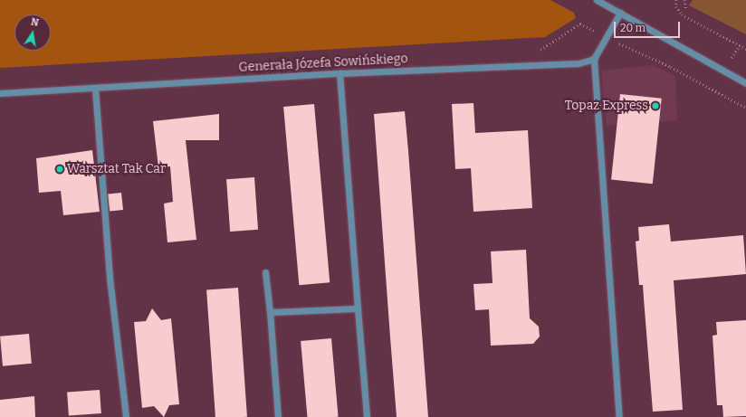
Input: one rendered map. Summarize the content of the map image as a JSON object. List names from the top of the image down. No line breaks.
{"streets":{"street":["Generała Józefa Sowińskiego"]},"places":["Topaz Express","Warsztat Tak Car"],"scale_bar":"20 m","north":"top"}
